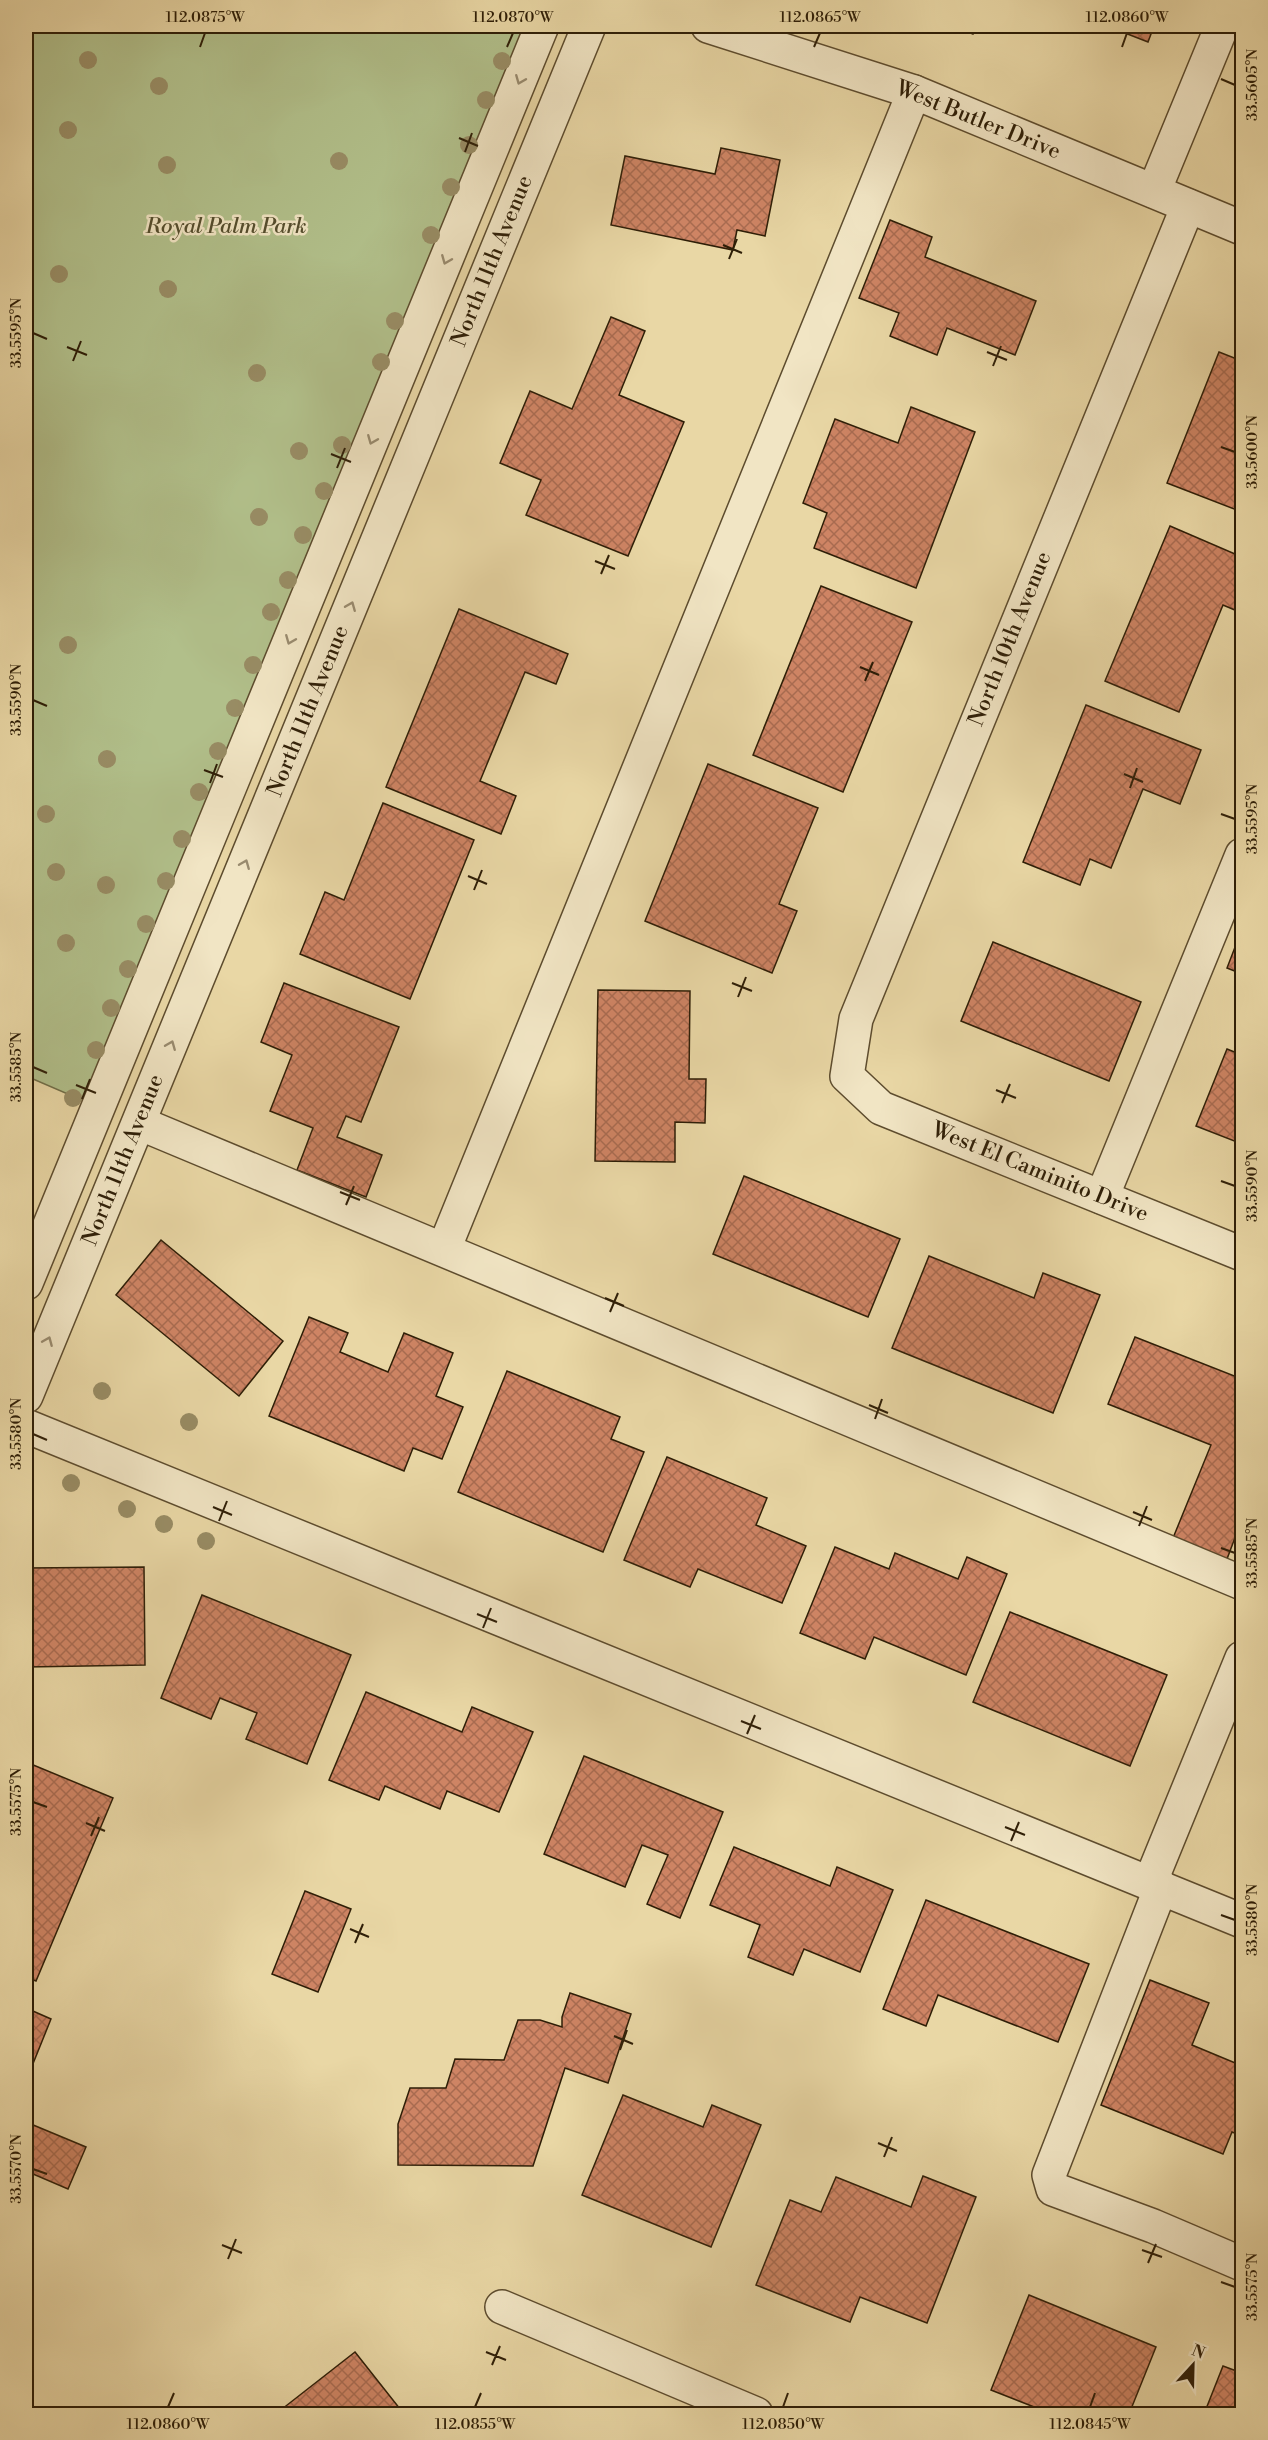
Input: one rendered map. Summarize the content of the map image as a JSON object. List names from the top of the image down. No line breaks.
{"streets":{"street":["West Butler Drive","North 11th Avenue","North 10th Avenue","West El Caminito Drive"]},"crossings":[["West Butler Drive","North 10th Avenue"],["North 10th Avenue","West El Caminito Drive"]],"parks":["Royal Palm Park"],"north":"top","coordinates":["112.0875°W","112.0870°W","112.0865°W","112.0860°W","33.5605°N","33.5595°N","33.5600°N","33.5590°N","33.5585°N","33.5580°N","33.5575°N","33.5570°N","112.0855°W","112.0850°W","112.0845°W"]}
